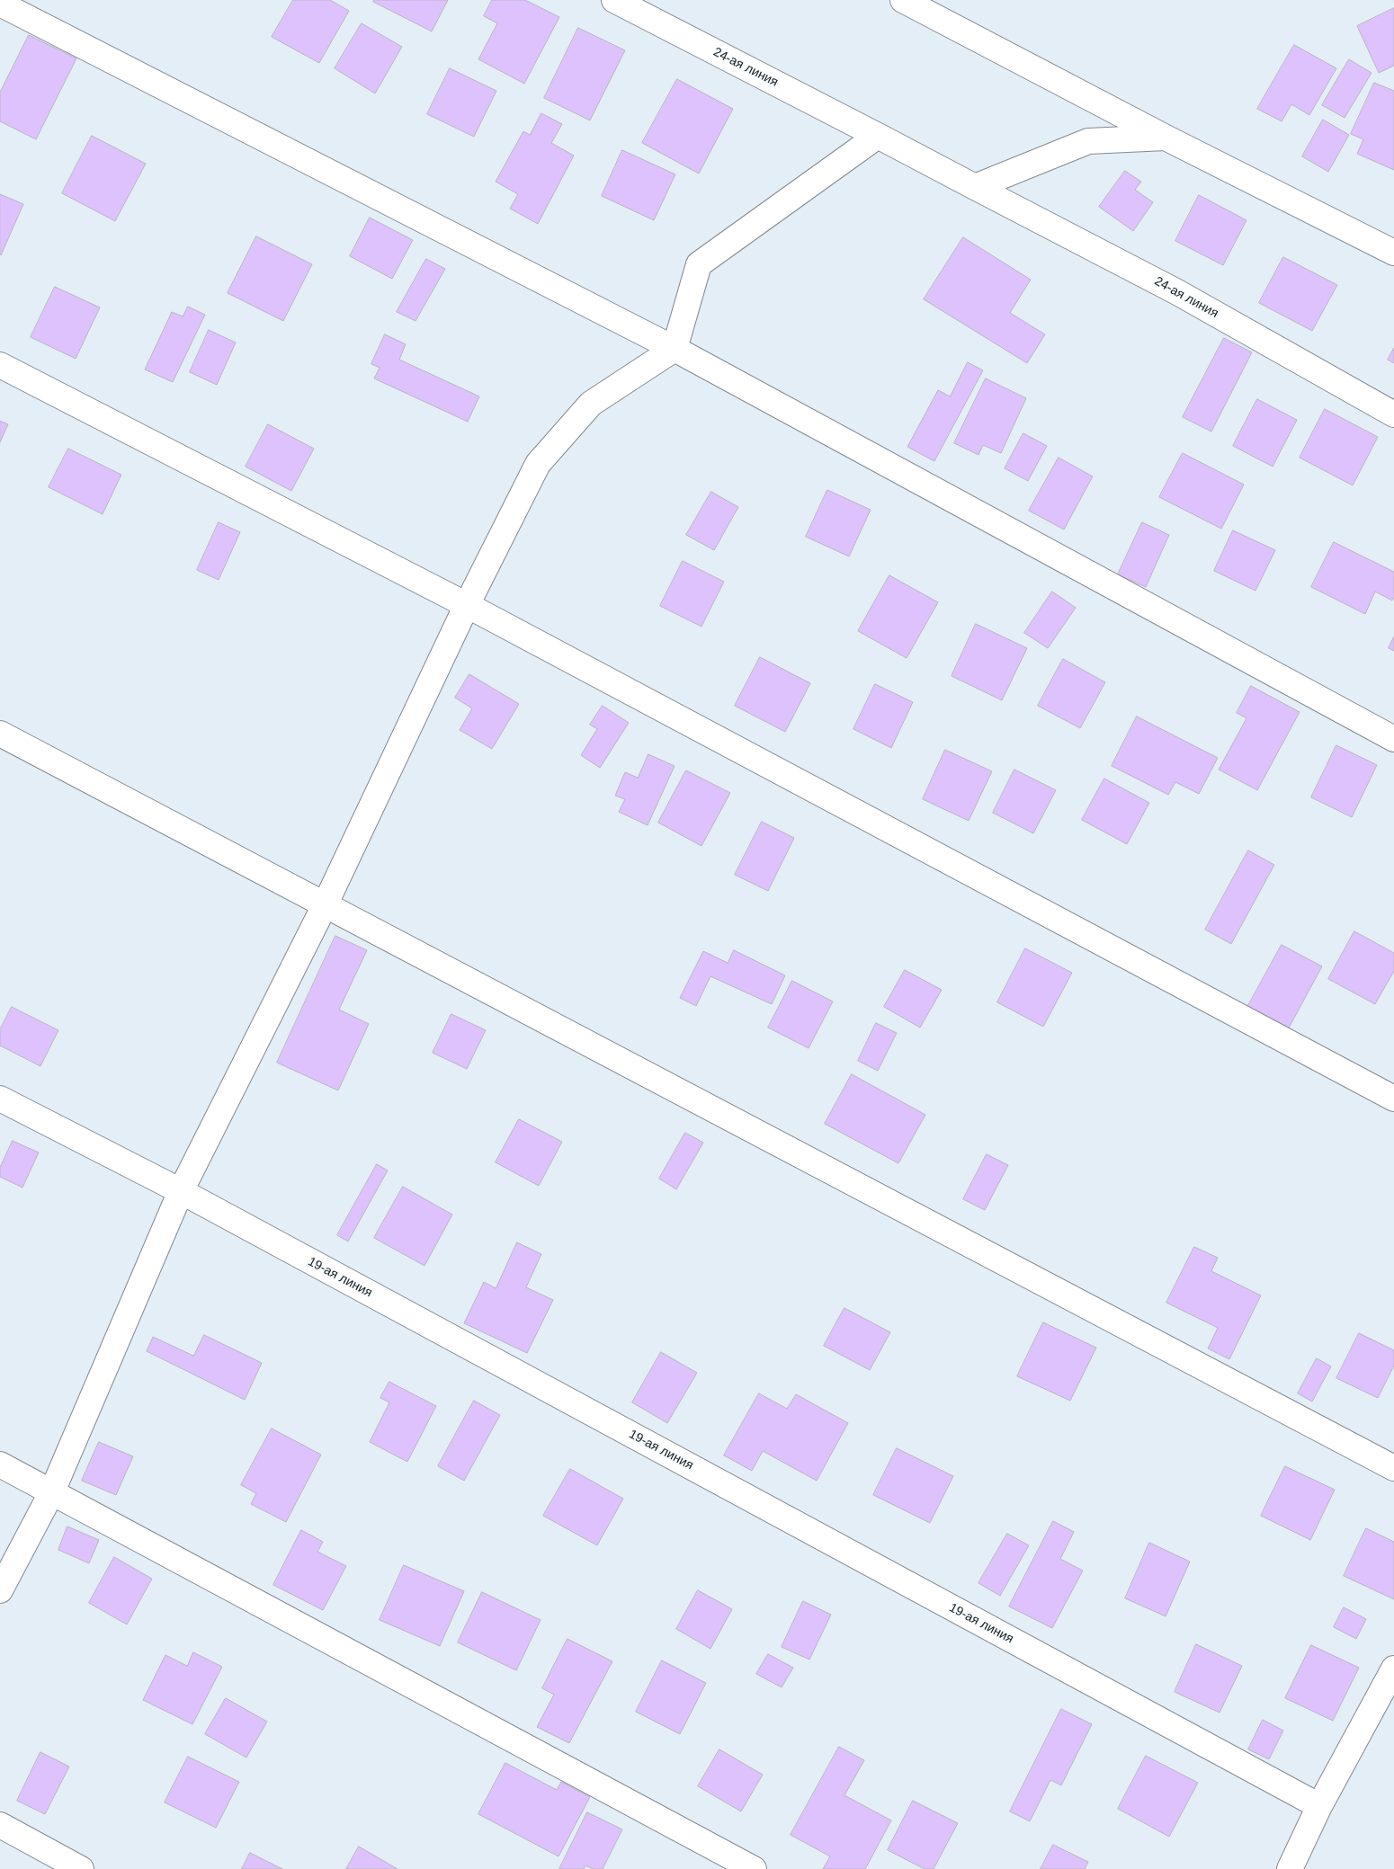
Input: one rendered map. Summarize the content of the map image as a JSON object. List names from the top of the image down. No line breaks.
{"streets":{"street":["24-ая линия","19-ая линия"]}}
